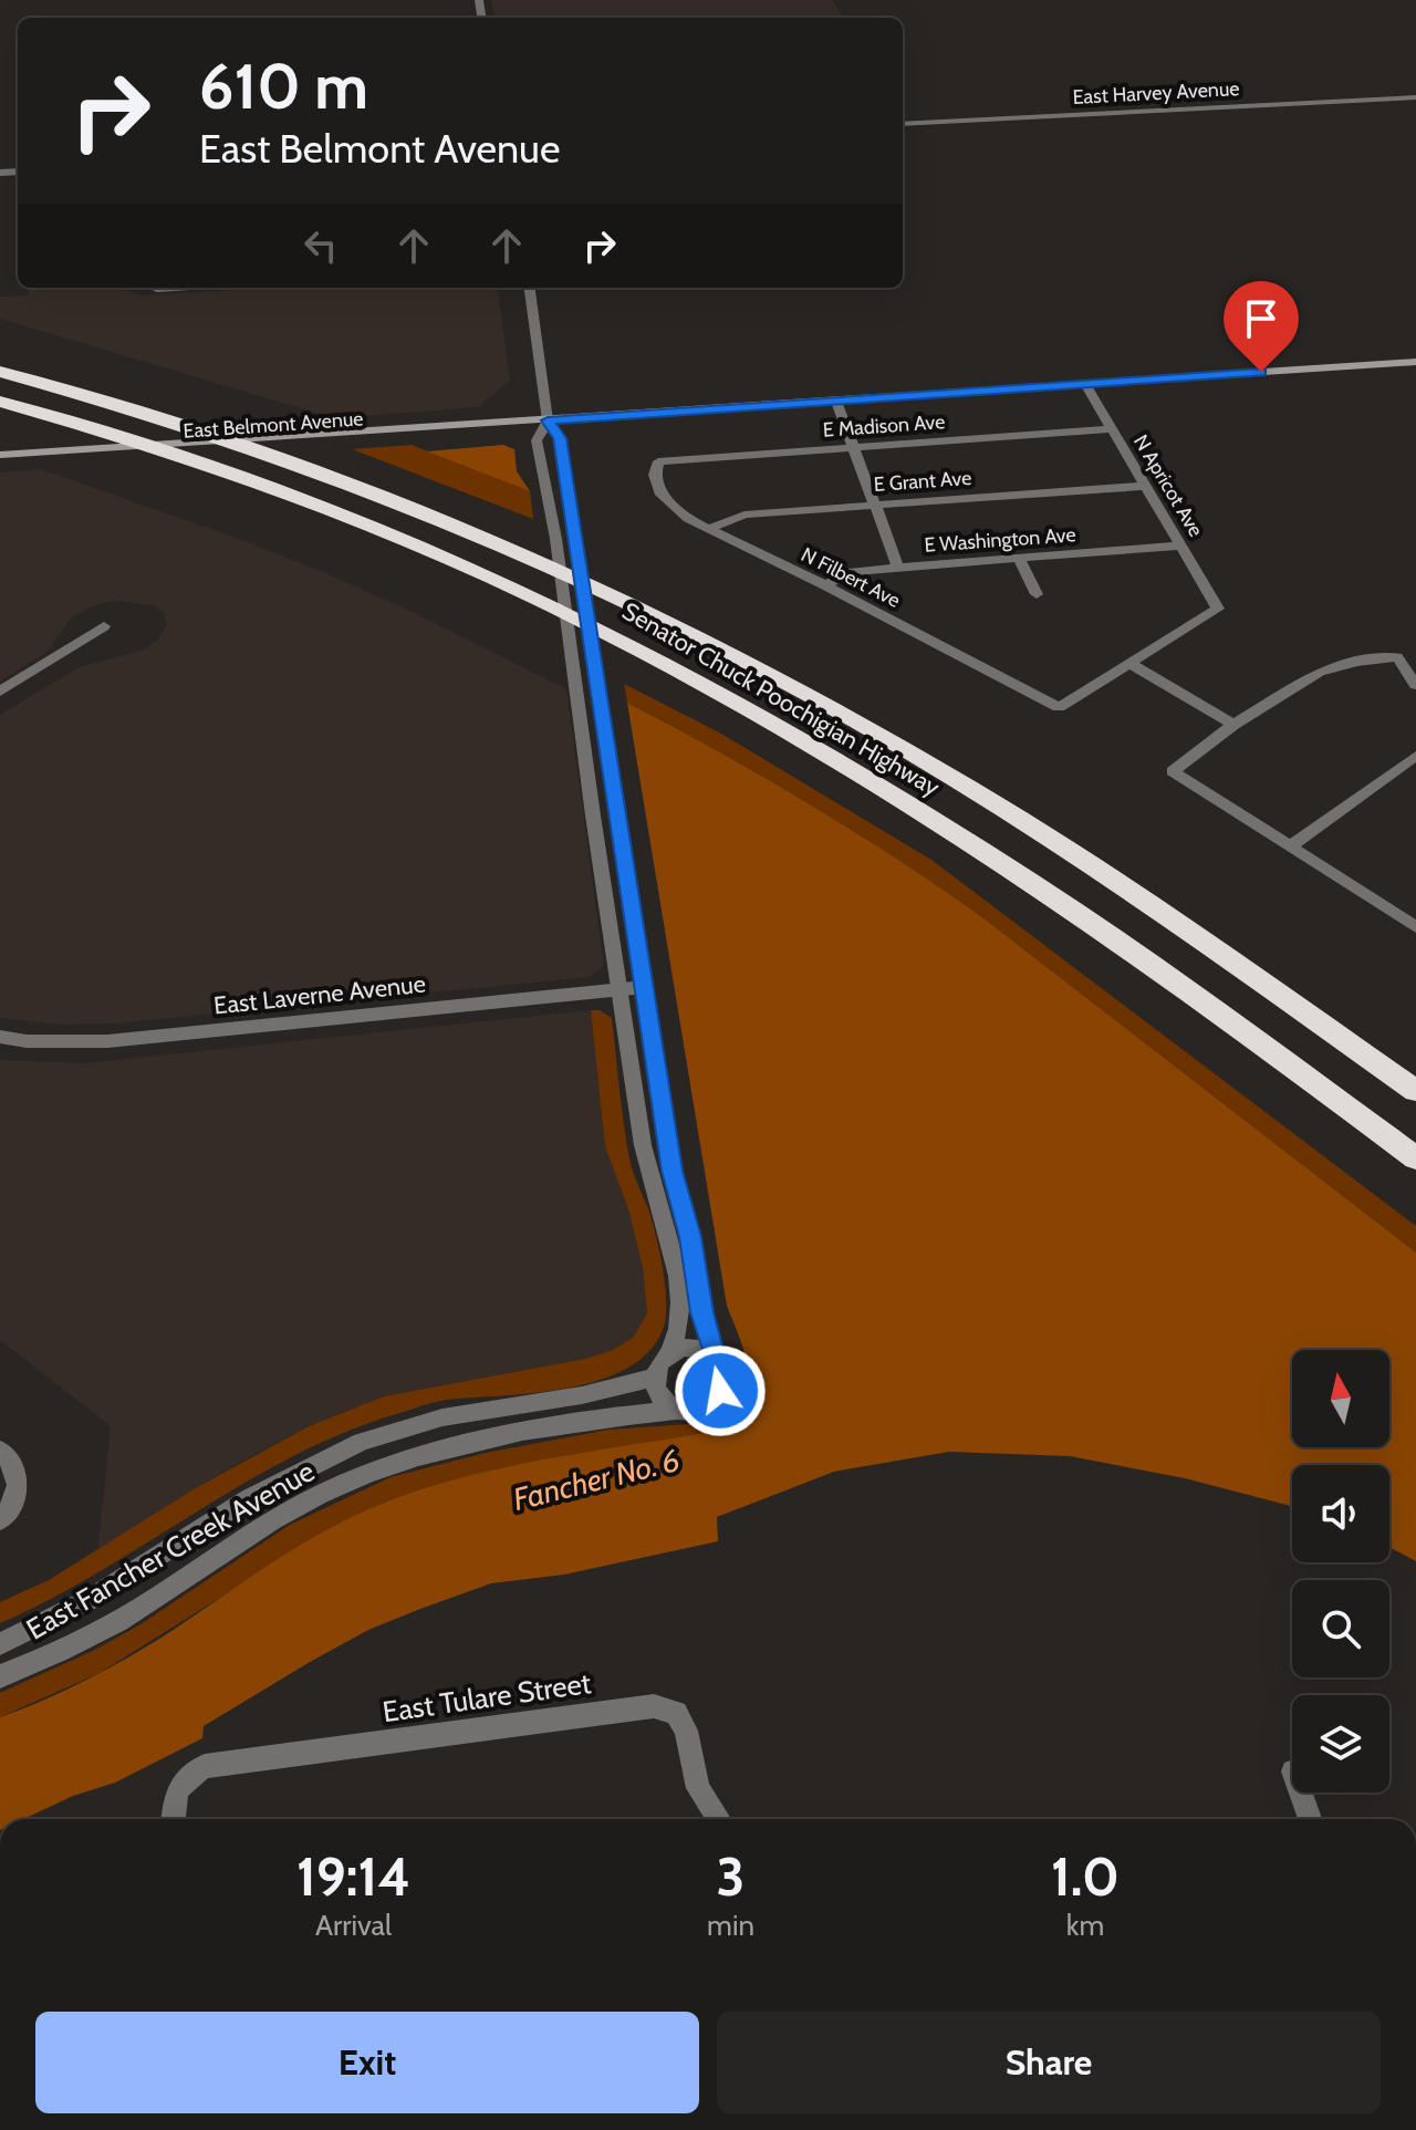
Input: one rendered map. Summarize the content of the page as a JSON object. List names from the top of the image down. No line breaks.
{"streets":{"highway":["Senator Chuck Poochigian Highway"],"main road":["East Belmont Avenue"],"street":["East Harvey Avenue","E Madison Ave","E Grant Ave","N Apricot Ave","E Washington Ave","N Filbert Ave","East Laverne Avenue","East Fancher Creek Avenue","East Tulare Street"]},"crossings":[["East Belmont Avenue","N Apricot Ave"],["E Madison Ave","N Apricot Ave"],["E Madison Ave","N Filbert Ave"],["E Grant Ave","N Apricot Ave"],["E Grant Ave","N Filbert Ave"],["N Apricot Ave","E Washington Ave"],["N Apricot Ave","N Filbert Ave"],["E Washington Ave","N Filbert Ave"]],"water":["Fancher No. 6"],"north":"top","page":{"turn":["610 m","East Belmont Avenue"],"eta":["19:14","Arrival","3","min","1.0","km"],"buttons":["Exit","Share"]}}
